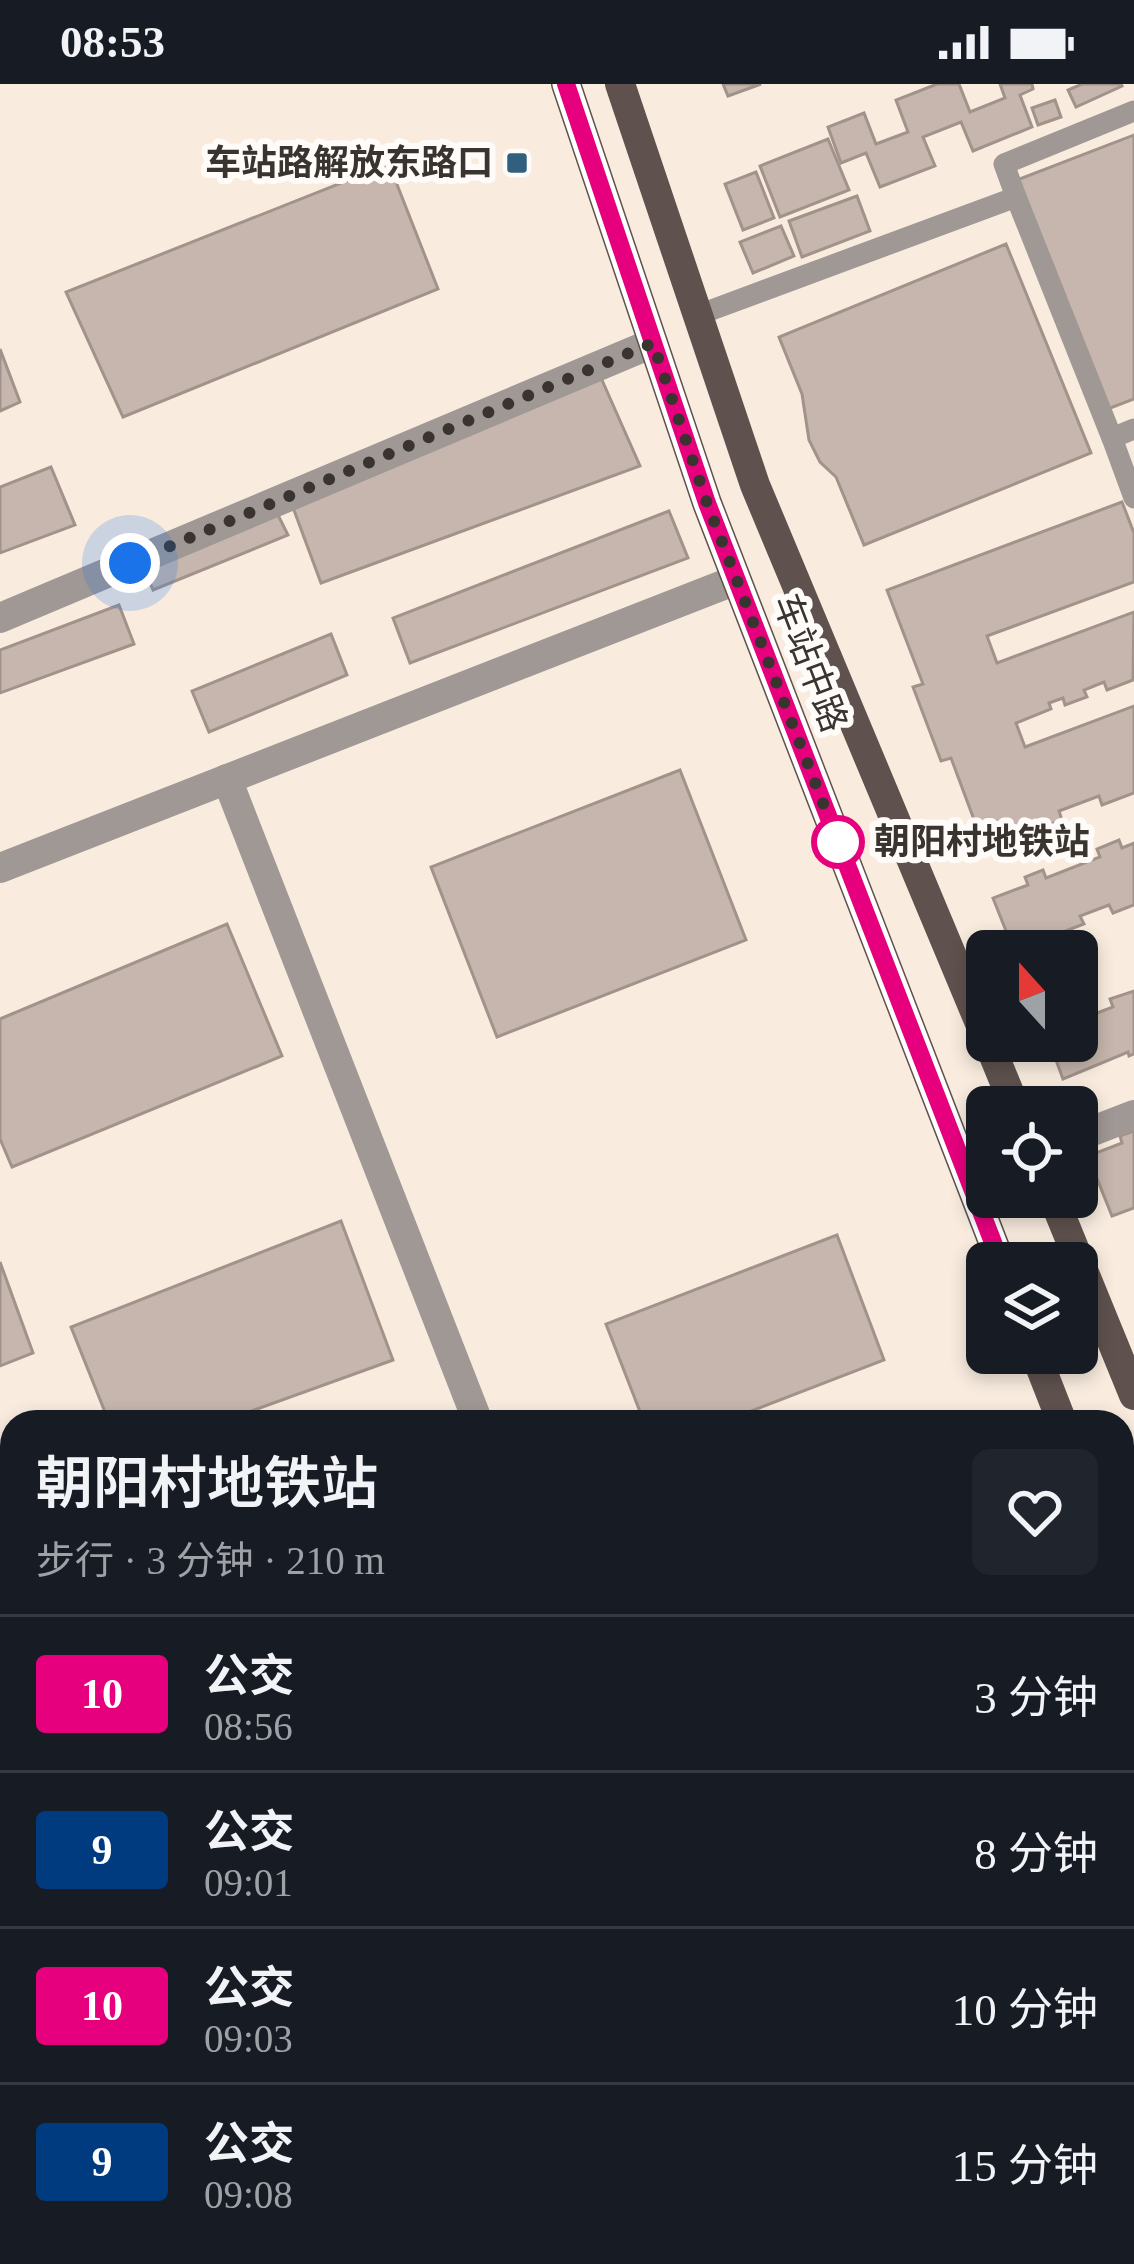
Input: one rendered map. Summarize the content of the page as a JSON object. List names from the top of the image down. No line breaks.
{"streets":{"main road":["车站中路"]},"places":{"transit":["车站路解放东路口"],"other":["朝阳村地铁站"]},"lines":["bus line 10"],"north":"top","page":{"status":"08:53","heading":["朝阳村地铁站","步行 · 3 分钟 · 210 m"],"list":[{"mark":"10","name":"公交","note":"08:56","value":"3 分钟"},{"mark":"9","name":"公交","note":"09:01","value":"8 分钟"},{"mark":"10","name":"公交","note":"09:03","value":"10 分钟"},{"mark":"9","name":"公交","note":"09:08","value":"15 分钟"}]}}
